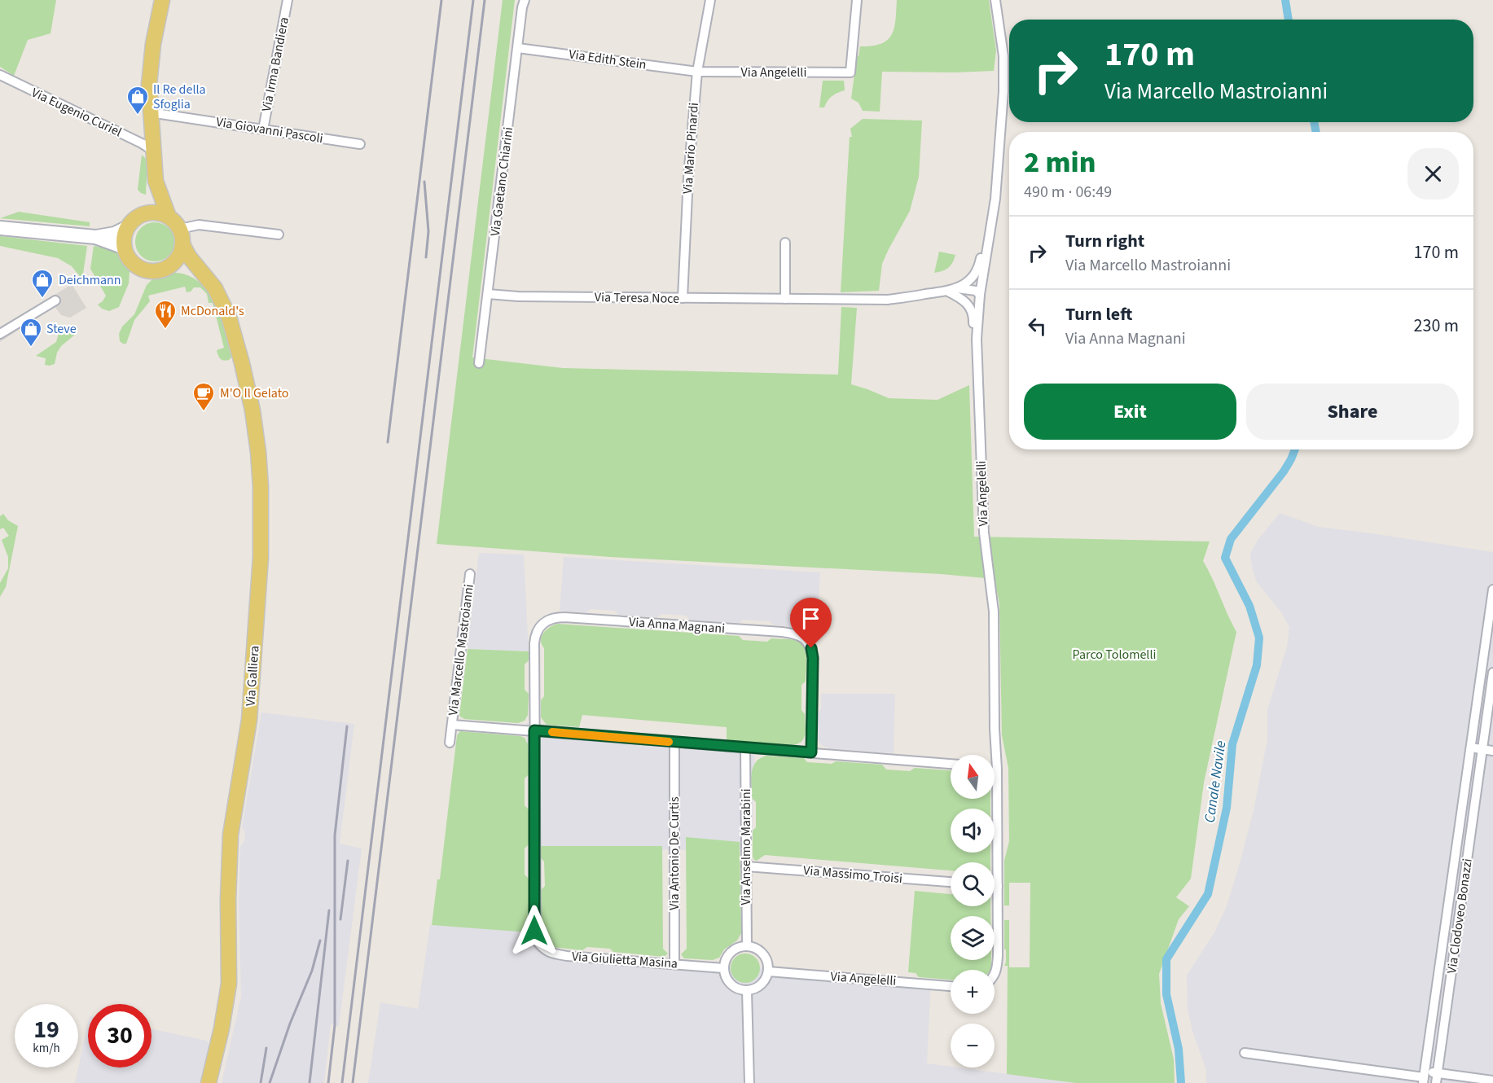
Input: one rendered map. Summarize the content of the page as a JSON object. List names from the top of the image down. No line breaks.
{"streets":{"main road":["Via Galliera"],"street":["Via Edith Stein","Via Irma Bandiera","Via Angelelli","Via Eugenio Curiel","Via Giovanni Pascoli","Via Mario Pinardi","Via Gaetano Chiarini","Via Teresa Noce","Via Anna Magnani","Via Marcello Mastroianni","Via Anselmo Marabini","Via Antonio De Curtis","Via Massimo Troisi","Via Clodoveo Bonazzi","Via Giulietta Masina"]},"crossings":[["Via Edith Stein","Via Angelelli"],["Via Edith Stein","Via Mario Pinardi"],["Via Edith Stein","Via Gaetano Chiarini"],["Via Irma Bandiera","Via Giovanni Pascoli"],["Via Angelelli","Via Mario Pinardi"],["Via Angelelli","Via Teresa Noce"],["Via Angelelli","Via Anselmo Marabini"],["Via Angelelli","Via Giulietta Masina"],["Via Mario Pinardi","Via Teresa Noce"],["Via Gaetano Chiarini","Via Teresa Noce"],["Via Anna Magnani","Via Marcello Mastroianni"],["Via Anna Magnani","Via Giulietta Masina"],["Via Marcello Mastroianni","Via Anselmo Marabini"],["Via Marcello Mastroianni","Via Antonio De Curtis"],["Via Marcello Mastroianni","Via Giulietta Masina"],["Via Anselmo Marabini","Via Massimo Troisi"],["Via Anselmo Marabini","Via Giulietta Masina"],["Via Antonio De Curtis","Via Giulietta Masina"]],"water":["Canale Navile"],"parks":["Parco Tolomelli"],"places":{"shop":["Il Re della Sfoglia","Deichmann","Steve"],"restaurant":["McDonald's"],"cafe":["M'O Il Gelato"]},"north":"top","page":{"turn":["170 m","Via Marcello Mastroianni"],"heading":["2 min","490 m · 06:49"],"list":[{"name":"Turn right","note":"Via Marcello Mastroianni","value":"170 m"},{"name":"Turn left","note":"Via Anna Magnani","value":"230 m"}],"buttons":["Exit","Share"],"map_buttons":["+","−"],"speed":"19 km/h","limit":"30"}}
